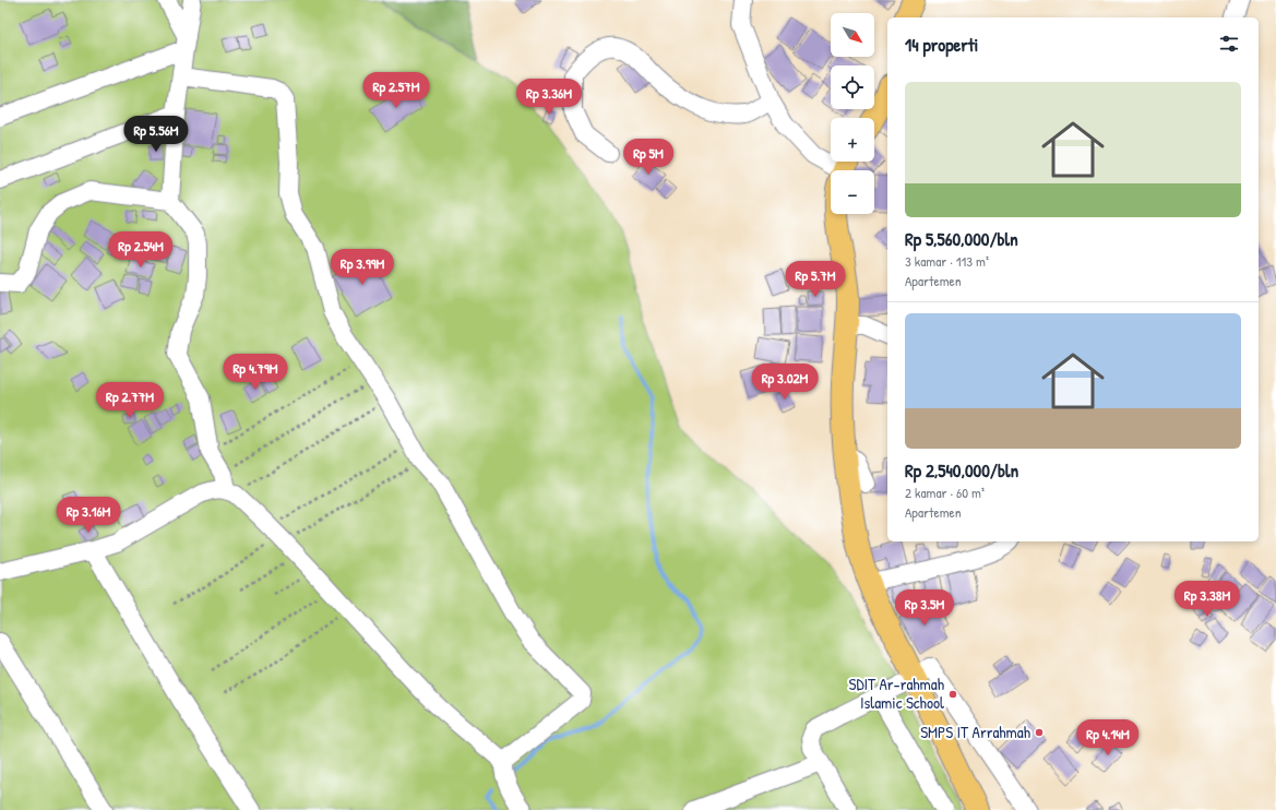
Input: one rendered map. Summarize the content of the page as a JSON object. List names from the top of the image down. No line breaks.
{"places":["SDIT Ar-rahmah Islamic School","SMPS IT Arrahmah"],"north":"bottom right","page":{"map_buttons":["+","−"],"heading":"14 properti","list":[{"name":"Rp 5,560,000/bln","note":"3 kamar · 113 m² · Apartemen"},{"name":"Rp 2,540,000/bln","note":"2 kamar · 60 m² · Apartemen"}],"price":["Rp 2.57M","Rp 3.36M","Rp 5.56M","Rp 5M","Rp 2.54M","Rp 3.99M","Rp 5.7M","Rp 4.79M","Rp 3.02M","Rp 2.77M","Rp 3.16M","Rp 3.38M","Rp 3.5M","Rp 4.14M"]}}
